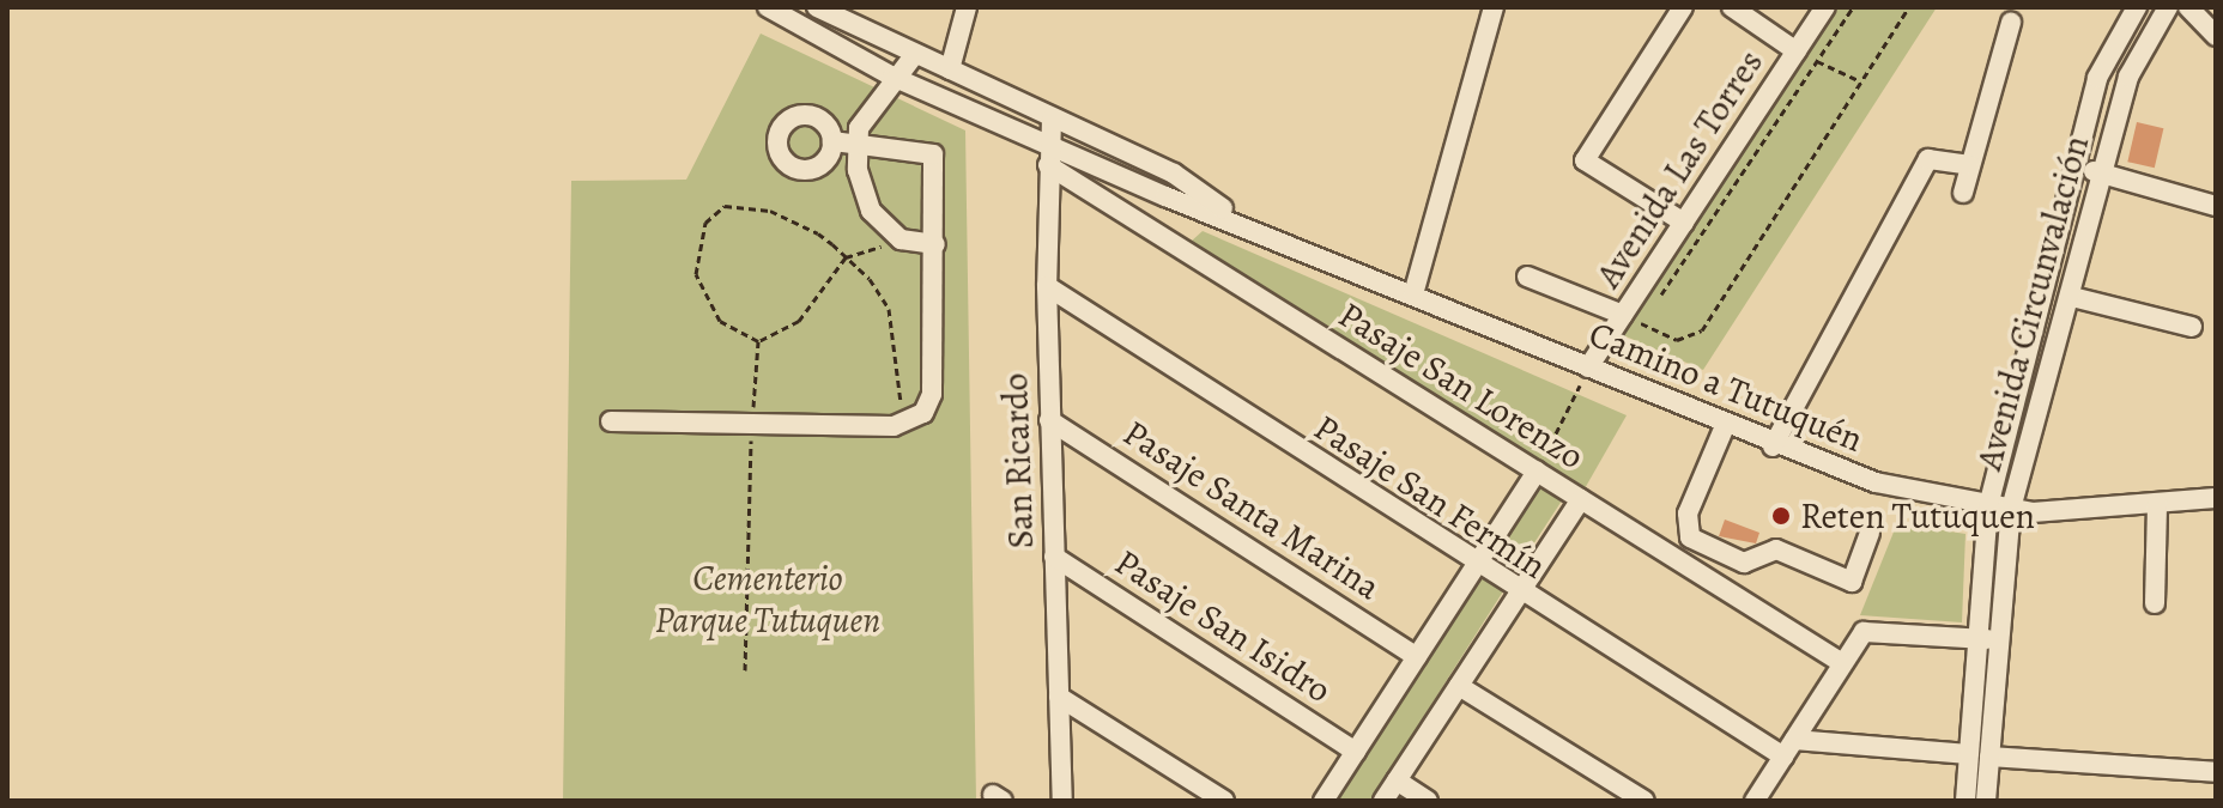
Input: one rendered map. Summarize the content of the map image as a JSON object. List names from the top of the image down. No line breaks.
{"streets":{"street":["Avenida Las Torres","Avenida Circunvalación","Pasaje San Lorenzo","Camino a Tutuquén","San Ricardo","Pasaje San Fermín","Pasaje Santa Marina","Pasaje San Isidro"]},"crossings":[["Avenida Las Torres","Camino a Tutuquén"],["Avenida Circunvalación","Camino a Tutuquén"],["Pasaje San Lorenzo","Camino a Tutuquén"],["Pasaje San Lorenzo","San Ricardo"],["Camino a Tutuquén","San Ricardo"],["San Ricardo","Pasaje San Fermín"],["San Ricardo","Pasaje Santa Marina"],["San Ricardo","Pasaje San Isidro"]],"parks":["Cementerio Parque Tutuquen"],"places":["Reten Tutuquen"]}
